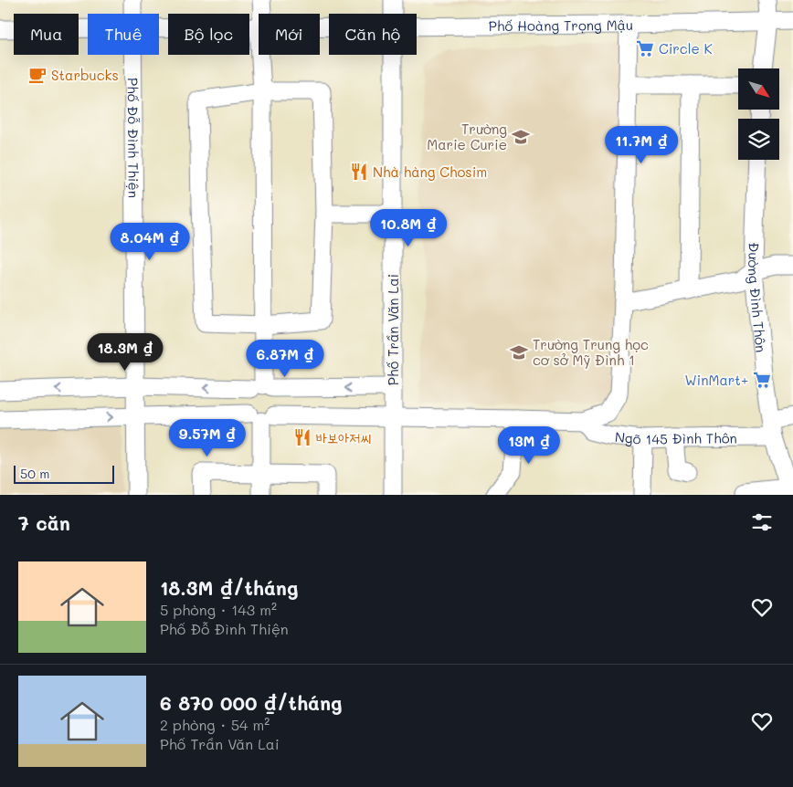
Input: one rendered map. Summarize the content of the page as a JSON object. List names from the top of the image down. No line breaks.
{"streets":{"street":["Phố Hoàng Trọng Mậu","Phố Đỗ Đình Thiện","Đường Đình Thôn","Phố Trần Văn Lai","Ngõ 145 Đình Thôn"]},"crossings":[["Đường Đình Thôn","Ngõ 145 Đình Thôn"]],"places":{"supermarket":["Circle K","WinMart+"],"cafe":["Starbucks"],"school or university":["Trường Marie Curie","Trường Trung học cơ sở Mỹ Đình 1"],"restaurant":["Nhà hàng Chosim","바보아저씨"]},"scale_bar":"50 m","north":"bottom right","page":{"chip":["Mua","Thuê","Bộ lọc","Mới","Căn hộ"],"price":["11.7M ₫","10.8M ₫","8.04M ₫","18.3M ₫","6.87M ₫","9.57M ₫","13M ₫"],"scale":"50 m","heading":"7 căn","list":[{"name":"18.3M ₫/tháng","note":"5 phòng · 143 m² · Phố Đỗ Đình Thiện"},{"name":"6 870 000 ₫/tháng","note":"2 phòng · 54 m² · Phố Trần Văn Lai"}]}}
